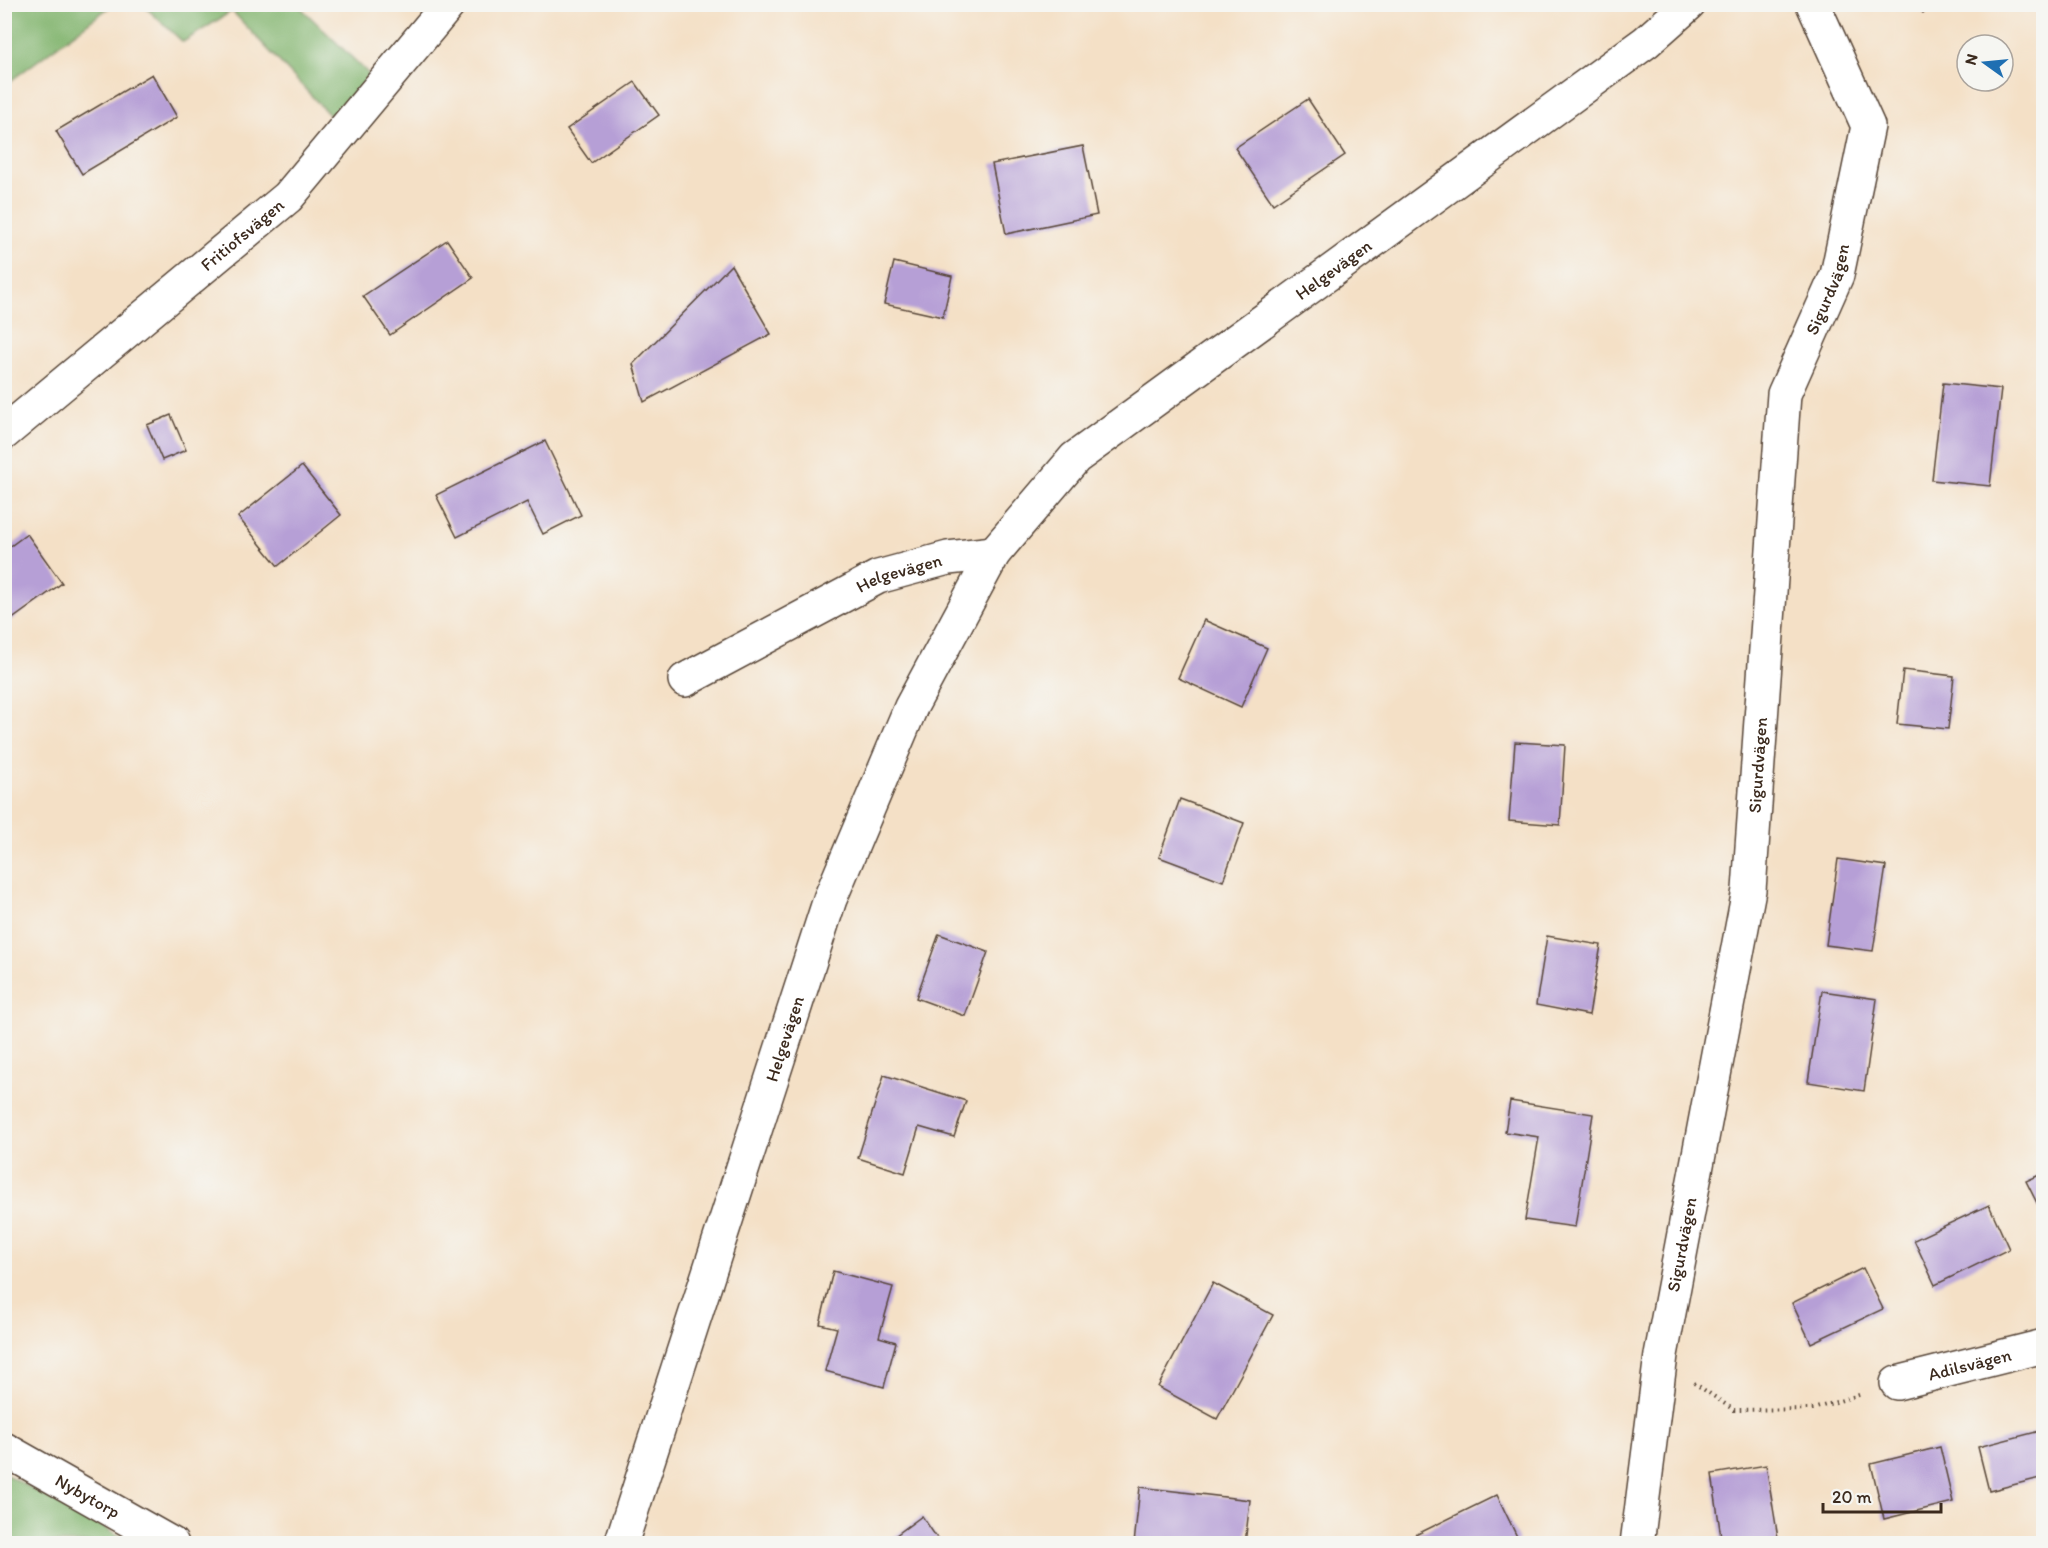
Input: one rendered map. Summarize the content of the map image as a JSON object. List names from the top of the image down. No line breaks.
{"streets":{"street":["Fritiofsvägen","Helgevägen","Sigurdvägen","Adilsvägen","Nybytorp"]},"scale_bar":"20 m","north":"left"}
